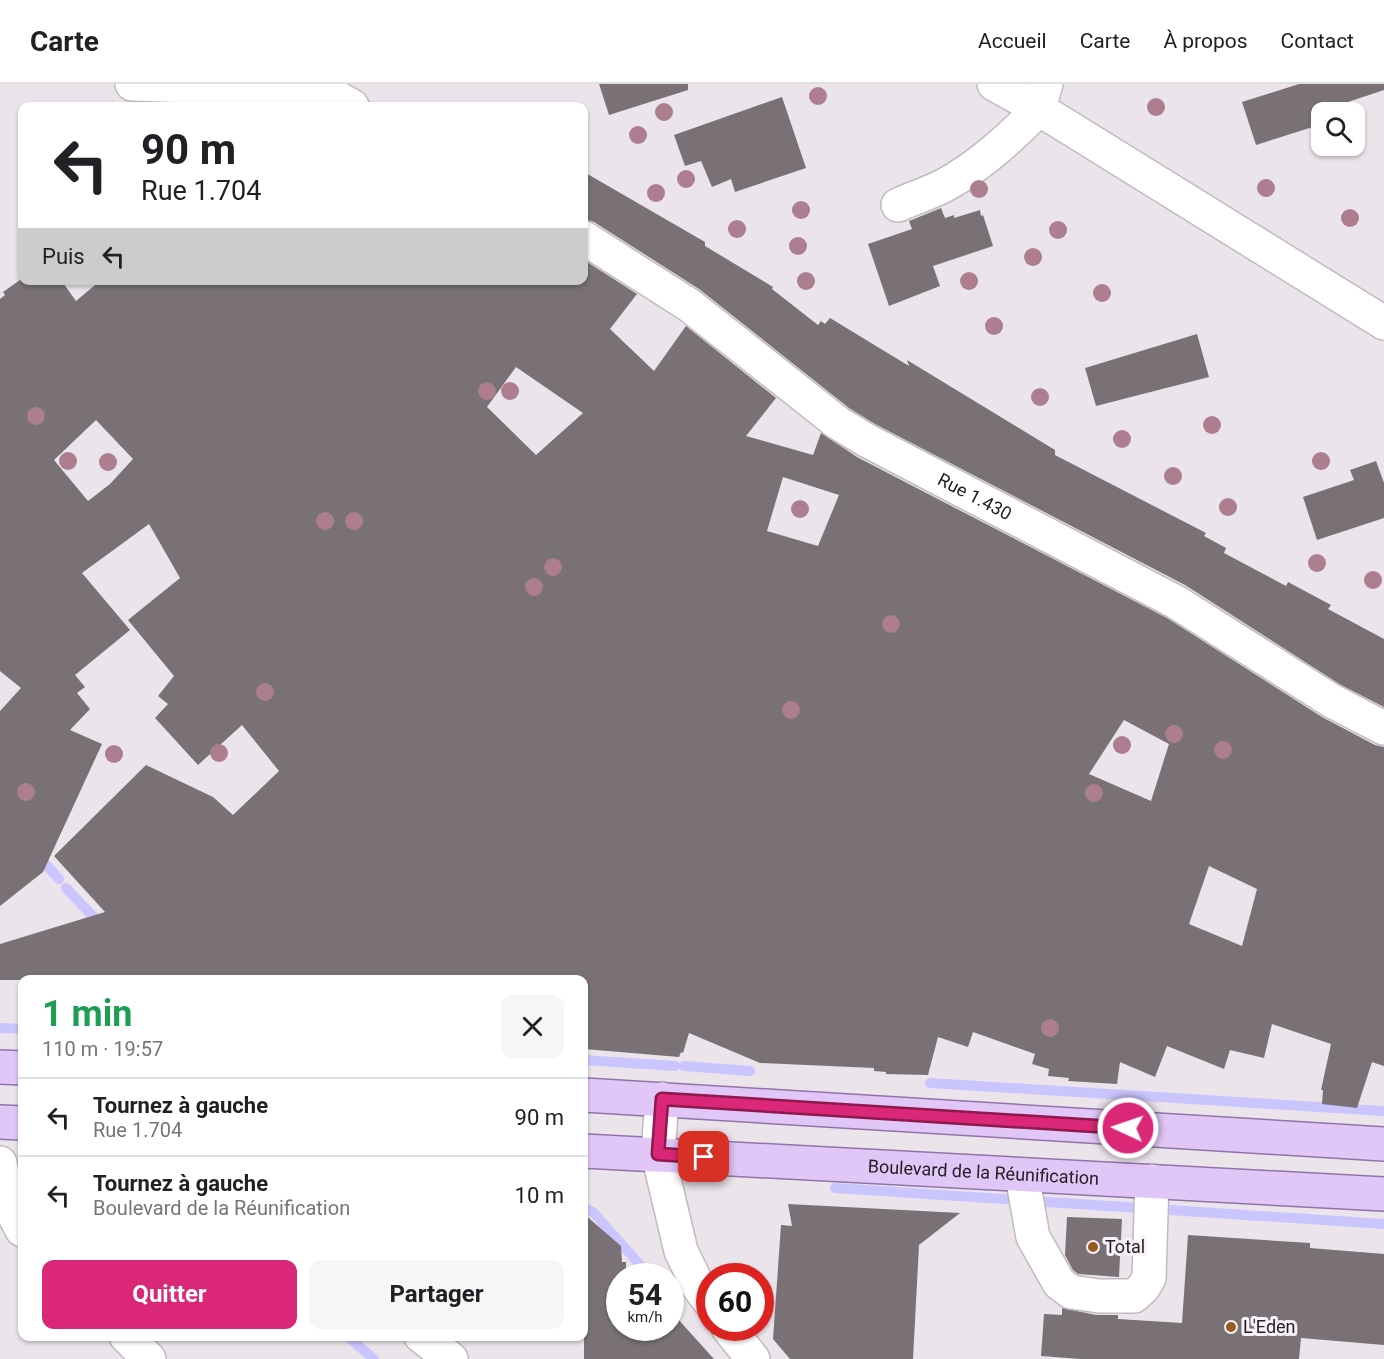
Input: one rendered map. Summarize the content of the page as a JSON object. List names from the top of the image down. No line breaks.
{"streets":{"main road":["Boulevard de la Réunification"],"street":["Rue 1.430"]},"places":["Total","L'Eden"],"page":{"header":"Carte","nav":["Accueil","Carte","À propos","Contact"],"turn":["90 m","Rue 1.704"],"then":"Puis","heading":["1 min","110 m · 19:57"],"list":[{"name":"Tournez à gauche","note":"Rue 1.704","value":"90 m"},{"name":"Tournez à gauche","note":"Boulevard de la Réunification","value":"10 m"}],"buttons":["Quitter","Partager"],"speed":"54 km/h","limit":"60"}}
